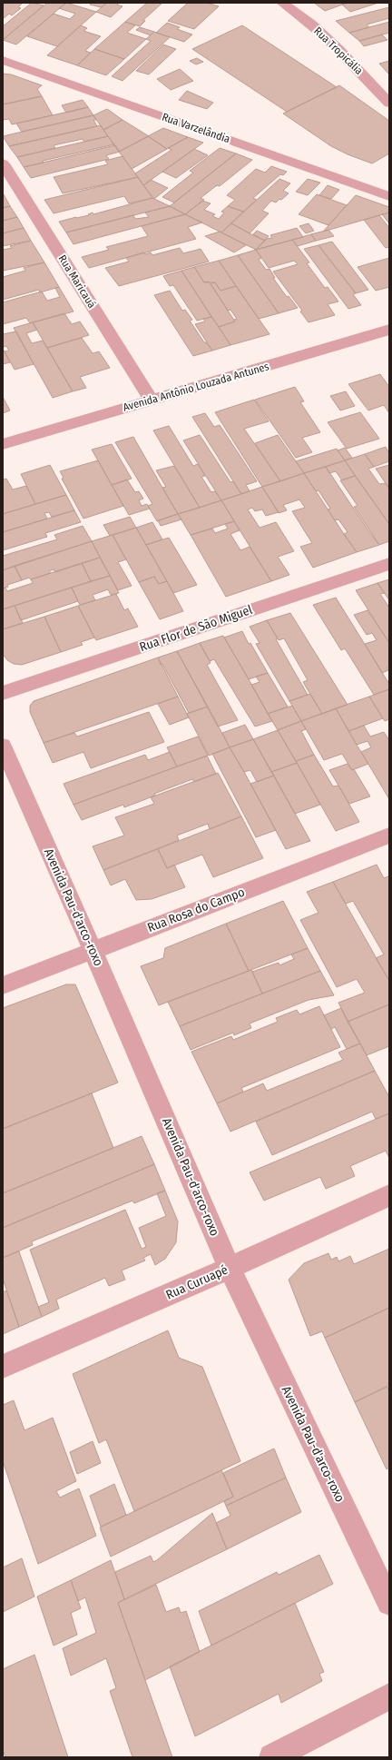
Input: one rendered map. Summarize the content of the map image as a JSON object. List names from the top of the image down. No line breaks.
{"streets":{"street":["Rua Tropicália","Rua Varzelândia","Rua Maricauá","Avenida Antônio Louzada Antunes","Rua Flor de São Miguel","Avenida Pau-d'arco-roxo","Rua Rosa do Campo","Rua Curuapé"]},"crossings":[["Rua Maricauá","Avenida Antônio Louzada Antunes"],["Avenida Pau-d'arco-roxo","Rua Rosa do Campo"],["Avenida Pau-d'arco-roxo","Rua Curuapé"]]}
